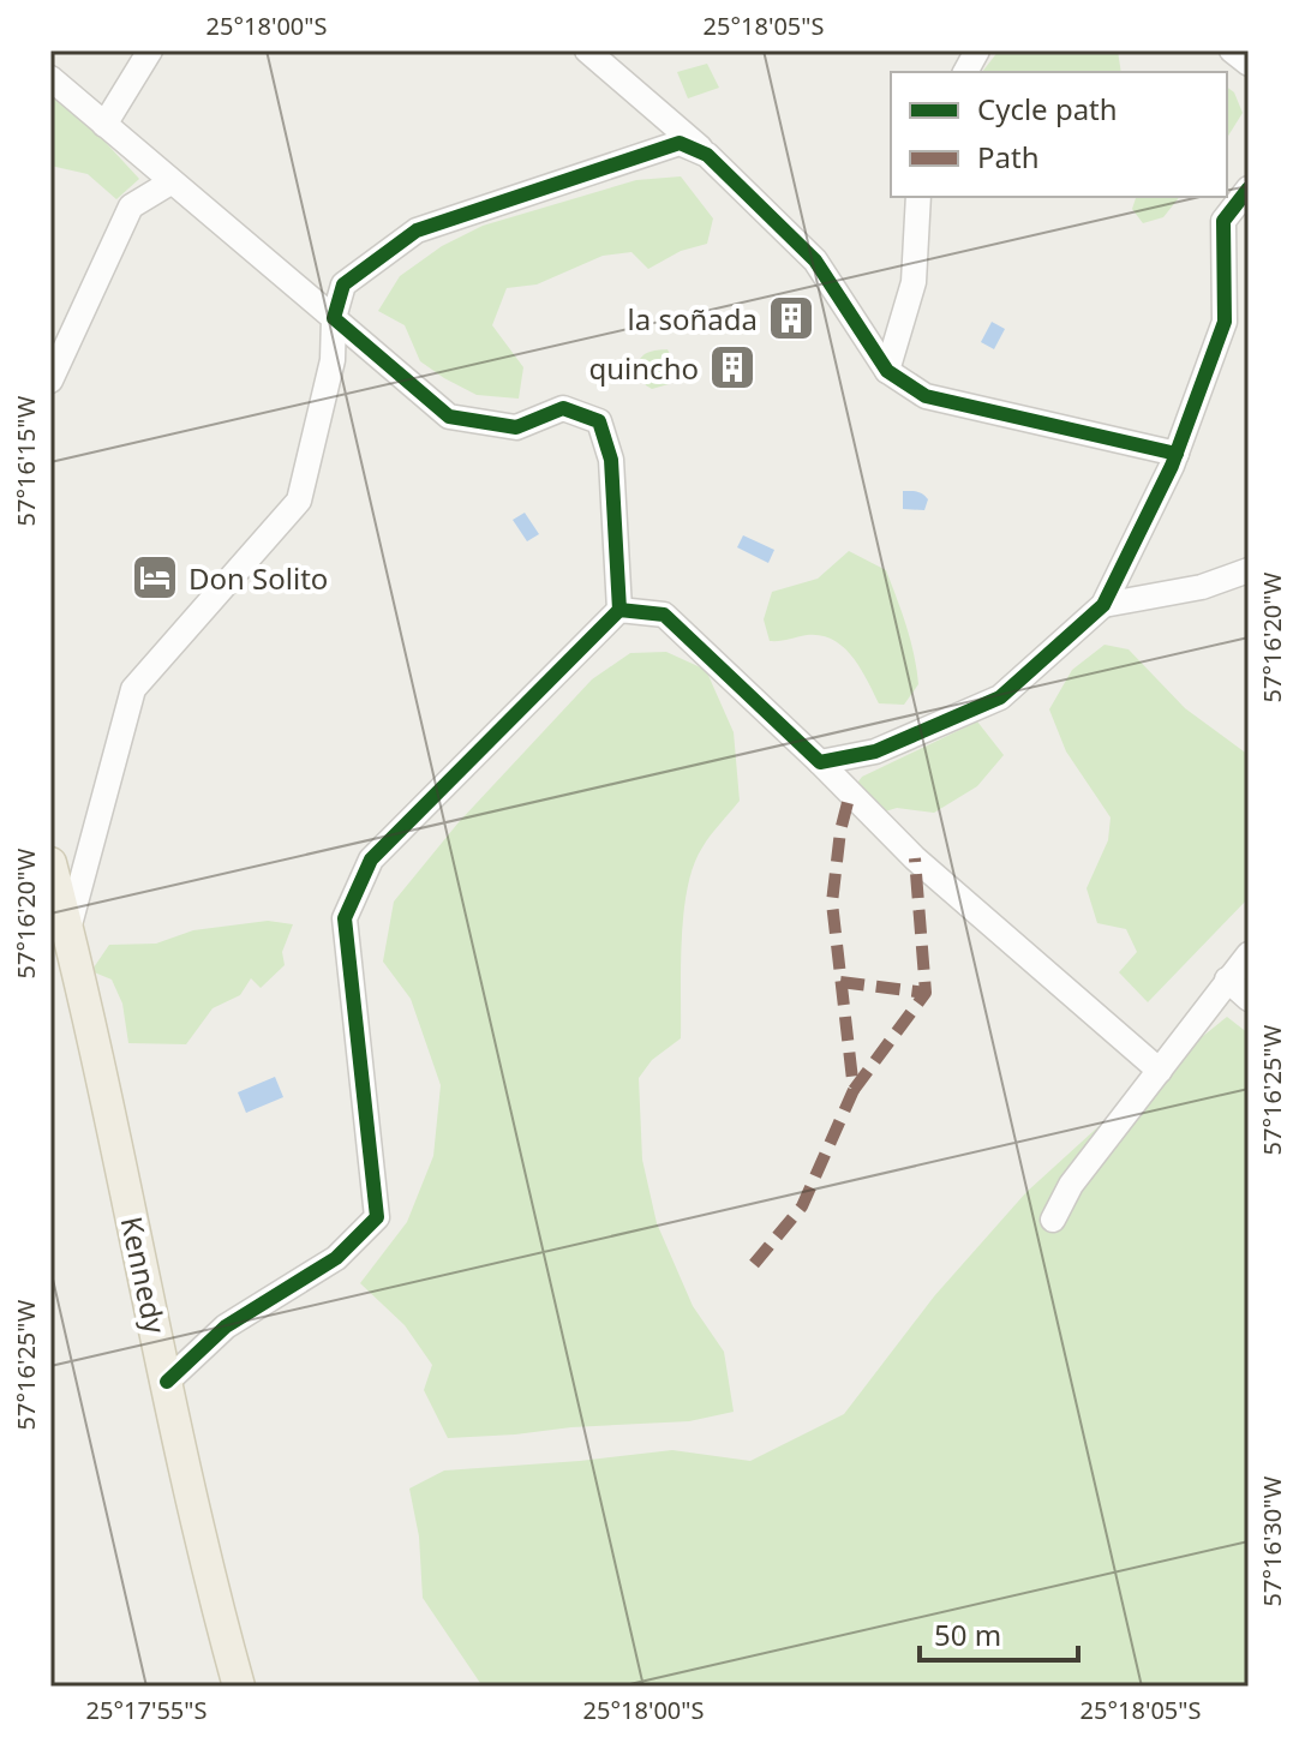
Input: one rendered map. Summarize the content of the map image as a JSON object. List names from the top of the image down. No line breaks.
{"streets":{"main road":["Kennedy"]},"places":{"building":["la soñada","quincho"],"hotel":["Don Solito"]},"legend":["Cycle path","Path"],"scale_bar":"50 m","coordinates":["25°18'00\"S","25°18'05\"S","57°16'15\"W","57°16'20\"W","57°16'25\"W","57°16'30\"W","25°17'55\"S"]}
